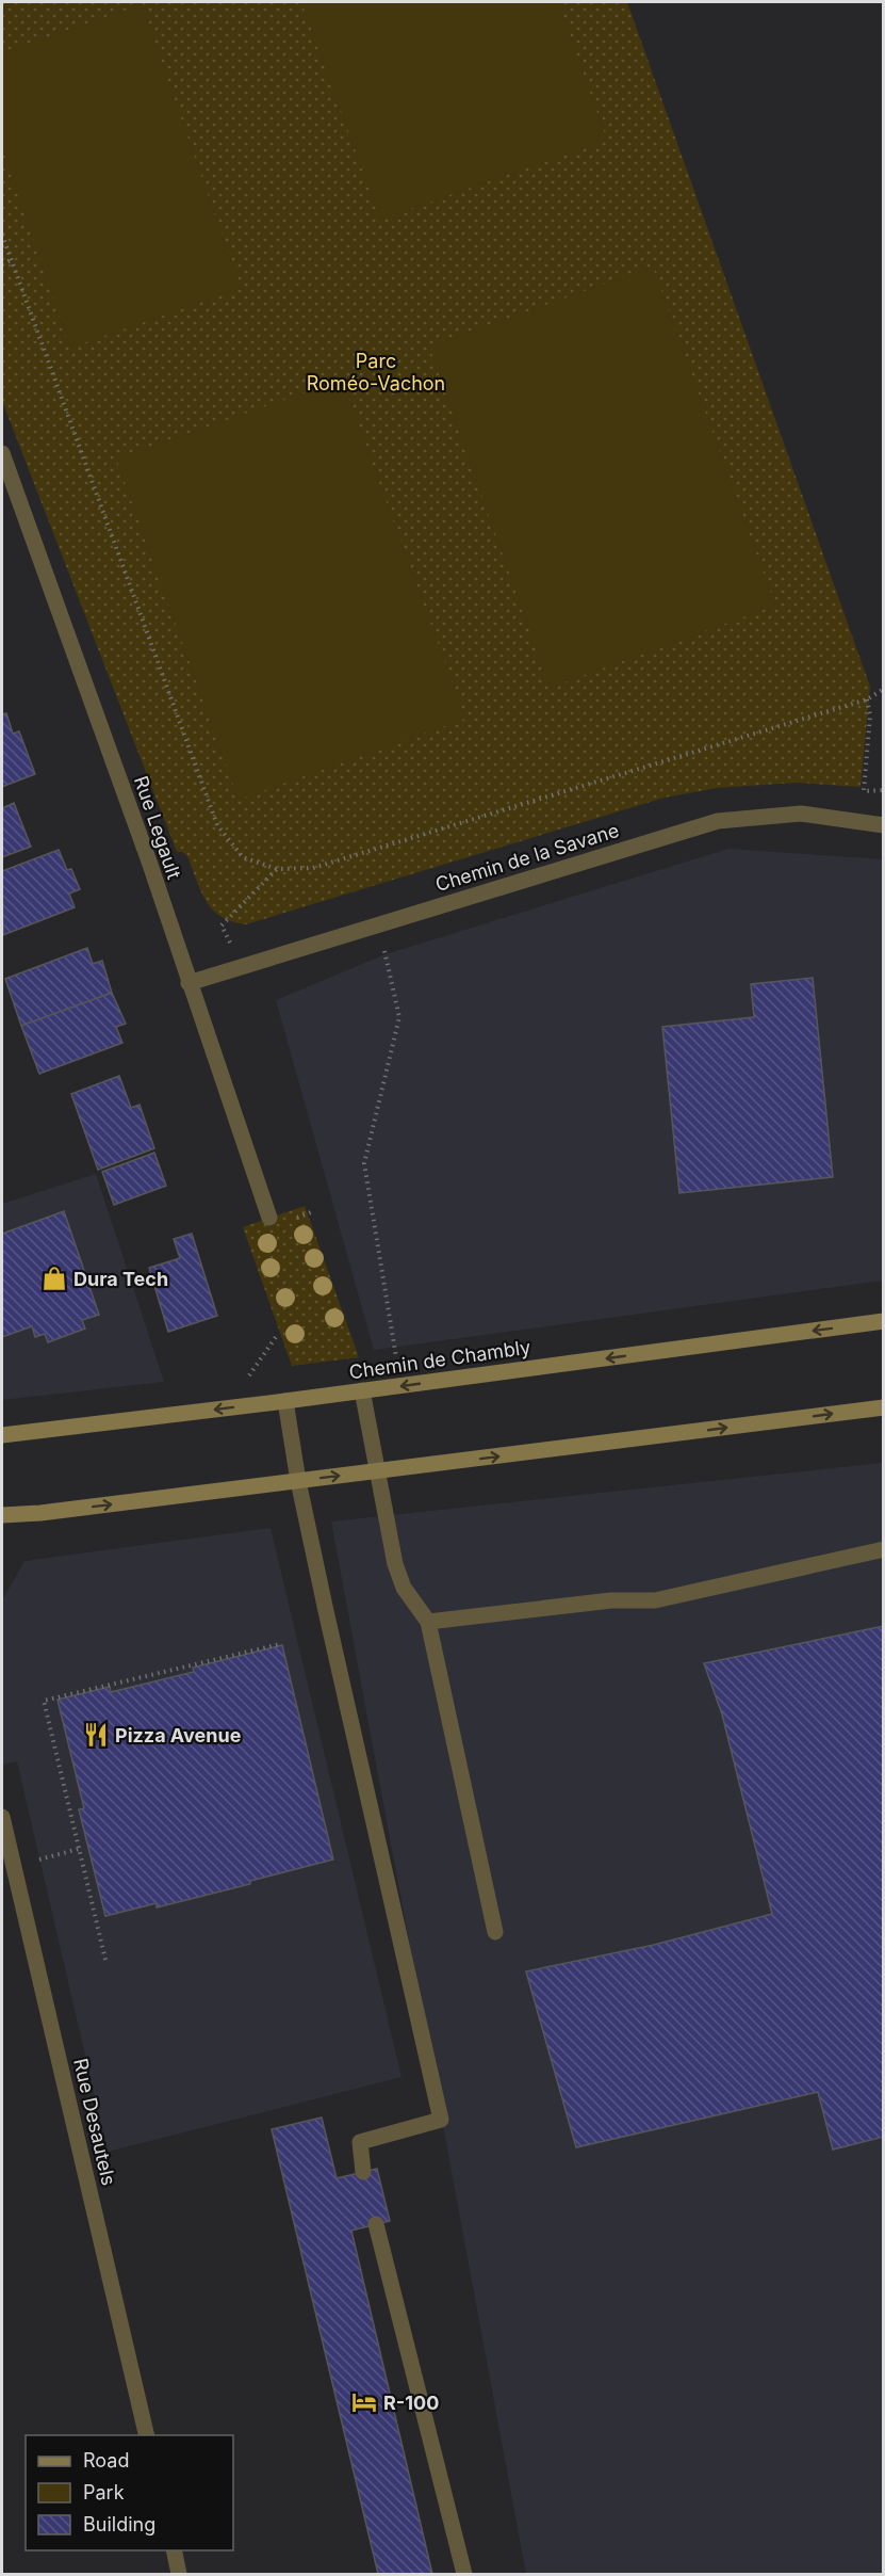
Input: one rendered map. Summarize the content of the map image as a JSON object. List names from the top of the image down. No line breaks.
{"streets":{"main road":["Chemin de Chambly"],"street":["Rue Legault","Chemin de la Savane","Rue Desautels"]},"crossings":[["Rue Legault","Chemin de la Savane"]],"parks":["Parc Roméo-Vachon"],"places":{"shop":["Dura Tech"],"restaurant":["Pizza Avenue"],"hotel":["R-100"]},"legend":["Road","Park","Building"]}
